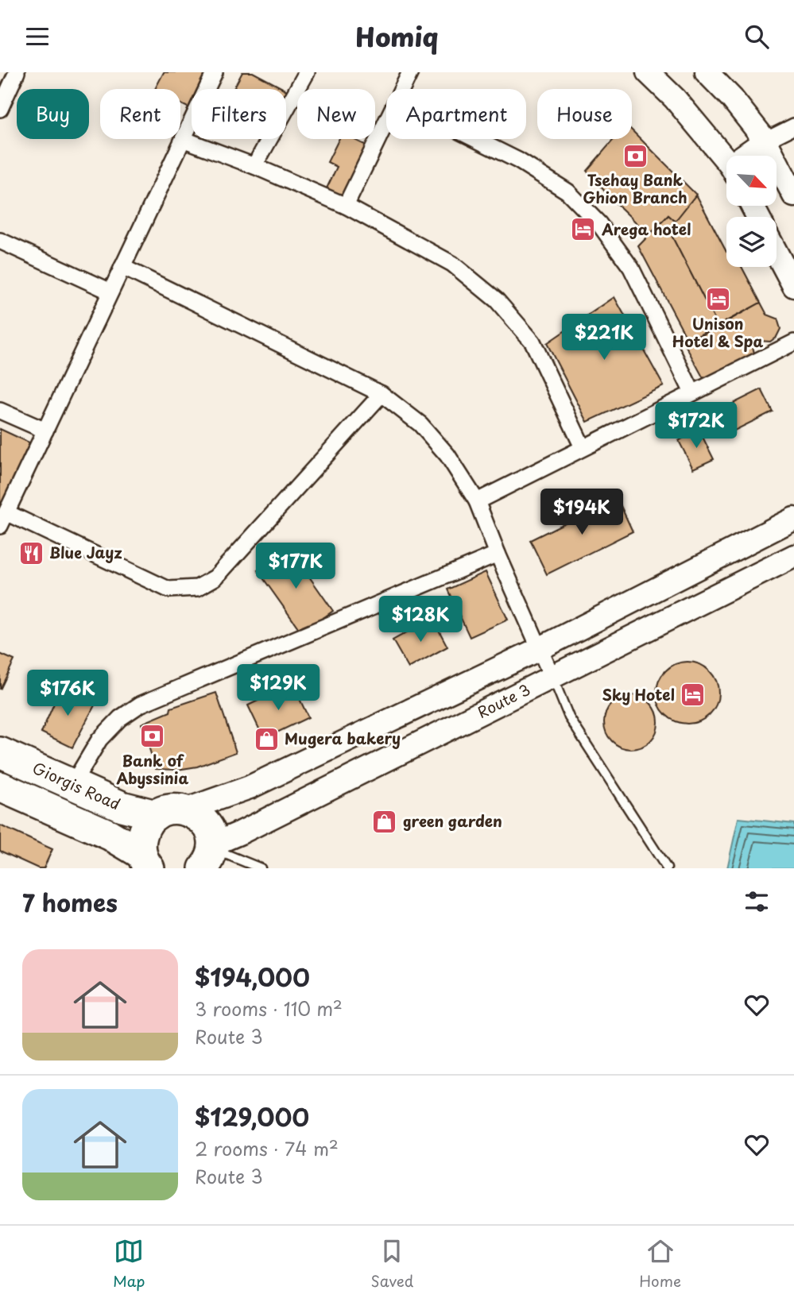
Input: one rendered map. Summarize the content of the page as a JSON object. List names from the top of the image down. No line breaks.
{"streets":{"highway":["Giorgis Road"],"main road":["Route 3"]},"places":{"bank":["Tsehay Bank Ghion Branch","Bank of Abyssinia"],"hotel":["Arega hotel","Unison Hotel & Spa","Sky Hotel"],"restaurant":["Blue Jayz"],"shop":["Mugera bakery","green garden"]},"north":"bottom right","page":{"header":"Homiq","chip":["Buy","Rent","Filters","New","Apartment","House"],"price":["$221K","$172K","$194K","$177K","$128K","$129K","$176K"],"heading":"7 homes","list":[{"name":"$194,000","note":"3 rooms · 110 m² · Route 3"},{"name":"$129,000","note":"2 rooms · 74 m² · Route 3"}],"tabs":["Map","Saved","Home"]}}
